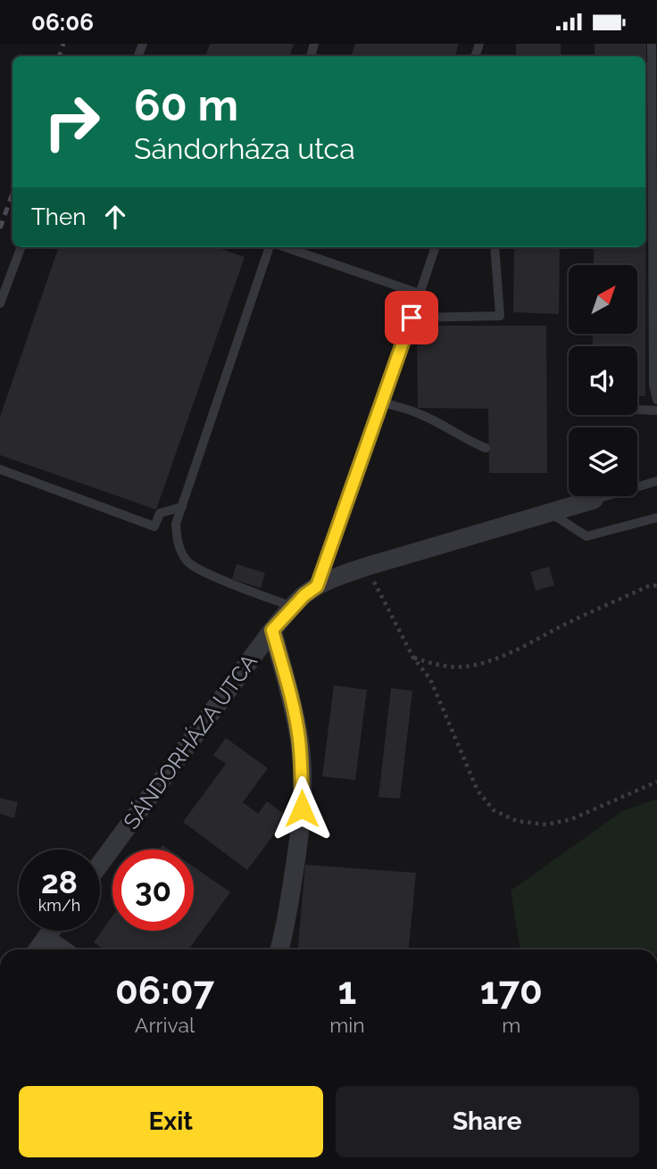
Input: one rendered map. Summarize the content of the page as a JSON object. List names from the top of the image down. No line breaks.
{"streets":{"street":["SÁNDORHÁZA UTCA"]},"north":"top right","page":{"status":"06:06","turn":["60 m","Sándorháza utca"],"then":"Then","speed":"28 km/h","limit":"30","eta":["06:07","Arrival","1","min","170","m"],"buttons":["Exit","Share"]}}
